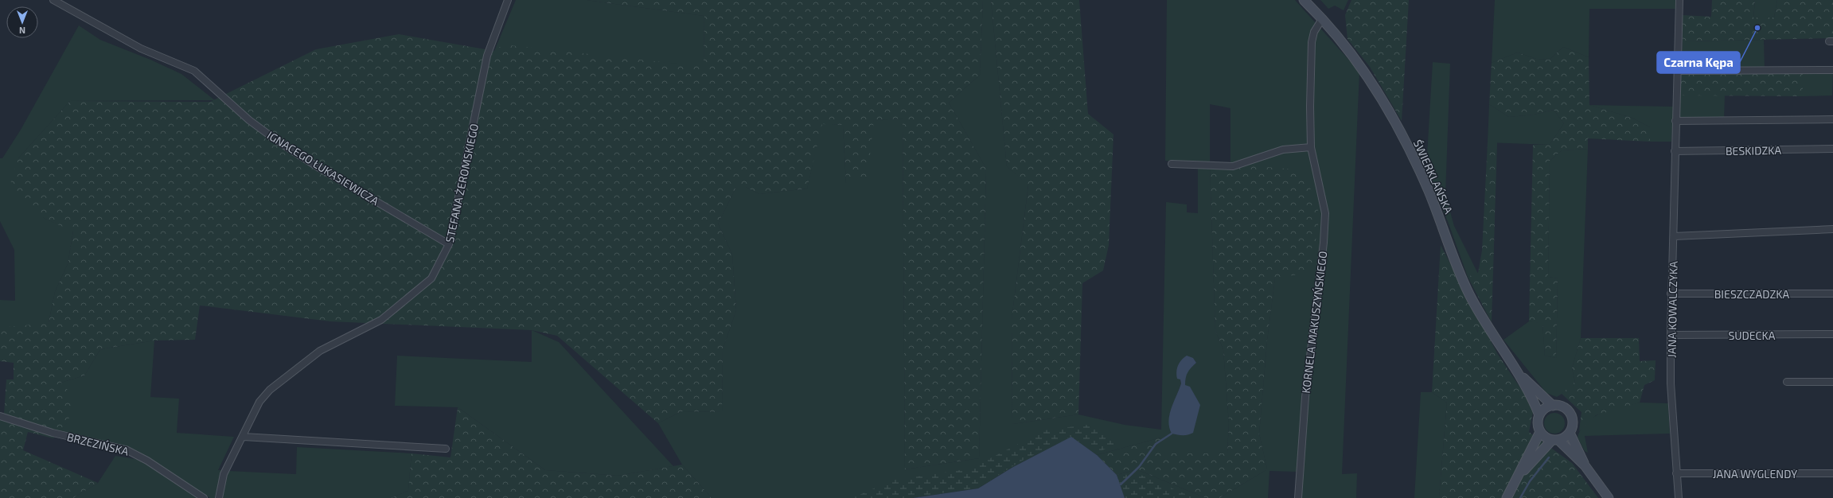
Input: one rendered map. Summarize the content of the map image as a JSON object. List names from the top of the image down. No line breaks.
{"streets":{"street":["BESKIDZKA","IGNACEGO ŁUKASIEWICZA","ŚWIERKLAŃSKA","STEFANA ŻEROMSKIEGO","BIESZCZADZKA","JANA KOWALCZYKA","KORNELA MAKUSZYŃSKIEGO","SUDECKA","BRZEZIŃSKA","JANA WYGLENDY"]},"crossings":[["BESKIDZKA","JANA KOWALCZYKA"],["IGNACEGO ŁUKASIEWICZA","STEFANA ŻEROMSKIEGO"],["ŚWIERKLAŃSKA","KORNELA MAKUSZYŃSKIEGO"],["BIESZCZADZKA","JANA KOWALCZYKA"],["JANA KOWALCZYKA","SUDECKA"],["JANA KOWALCZYKA","JANA WYGLENDY"]],"places":["Czarna Kępa"],"north":"bottom"}
